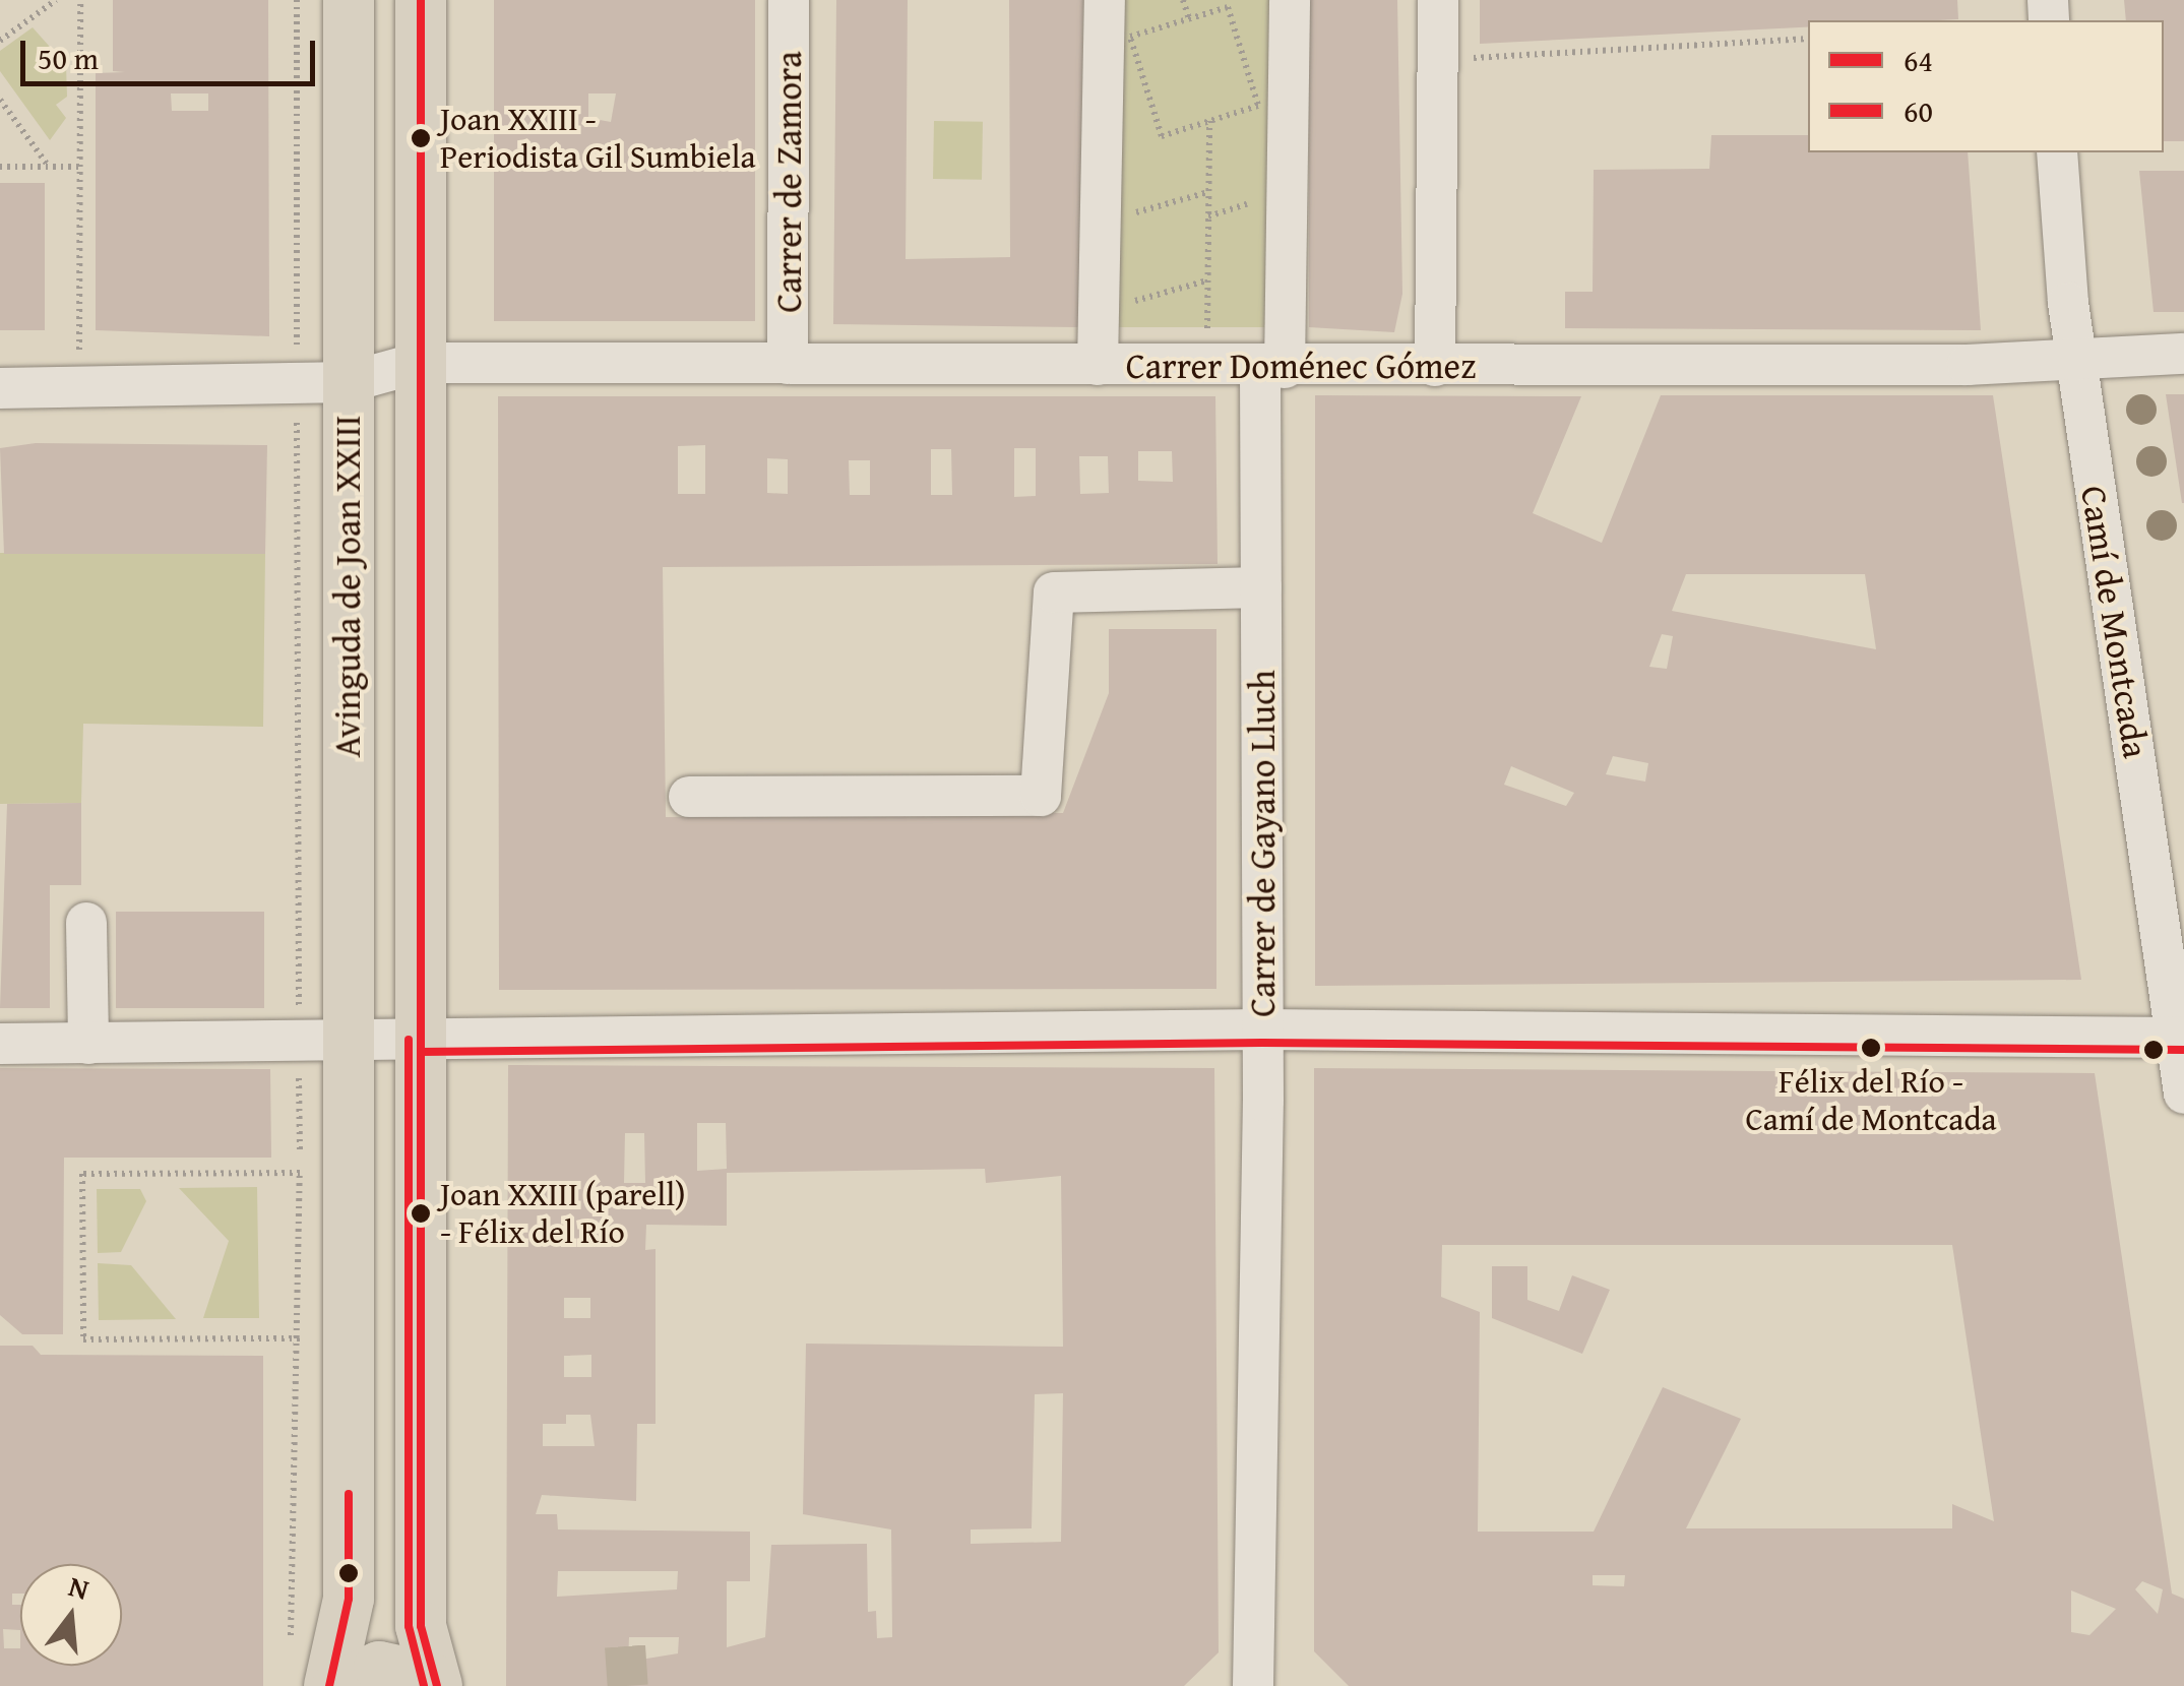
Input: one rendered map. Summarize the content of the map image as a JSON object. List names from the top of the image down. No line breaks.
{"streets":{"main road":["Avinguda de Joan XXIII"],"street":["Carrer de Zamora","Carrer Doménec Gómez","Camí de Montcada","Carrer de Gayano Lluch"]},"crossings":[["Carrer de Zamora","Carrer Doménec Gómez"],["Carrer Doménec Gómez","Avinguda de Joan XXIII"],["Carrer Doménec Gómez","Camí de Montcada"],["Carrer Doménec Gómez","Carrer de Gayano Lluch"]],"places":["Joan XXIII - Periodista Gil Sumbiela","Félix del Río - Camí de Montcada","Joan XXIII (parell) - Félix del Río"],"lines":["transit line 64","transit line 60"],"legend":["64","60"],"scale_bar":"50 m","north":"top"}
